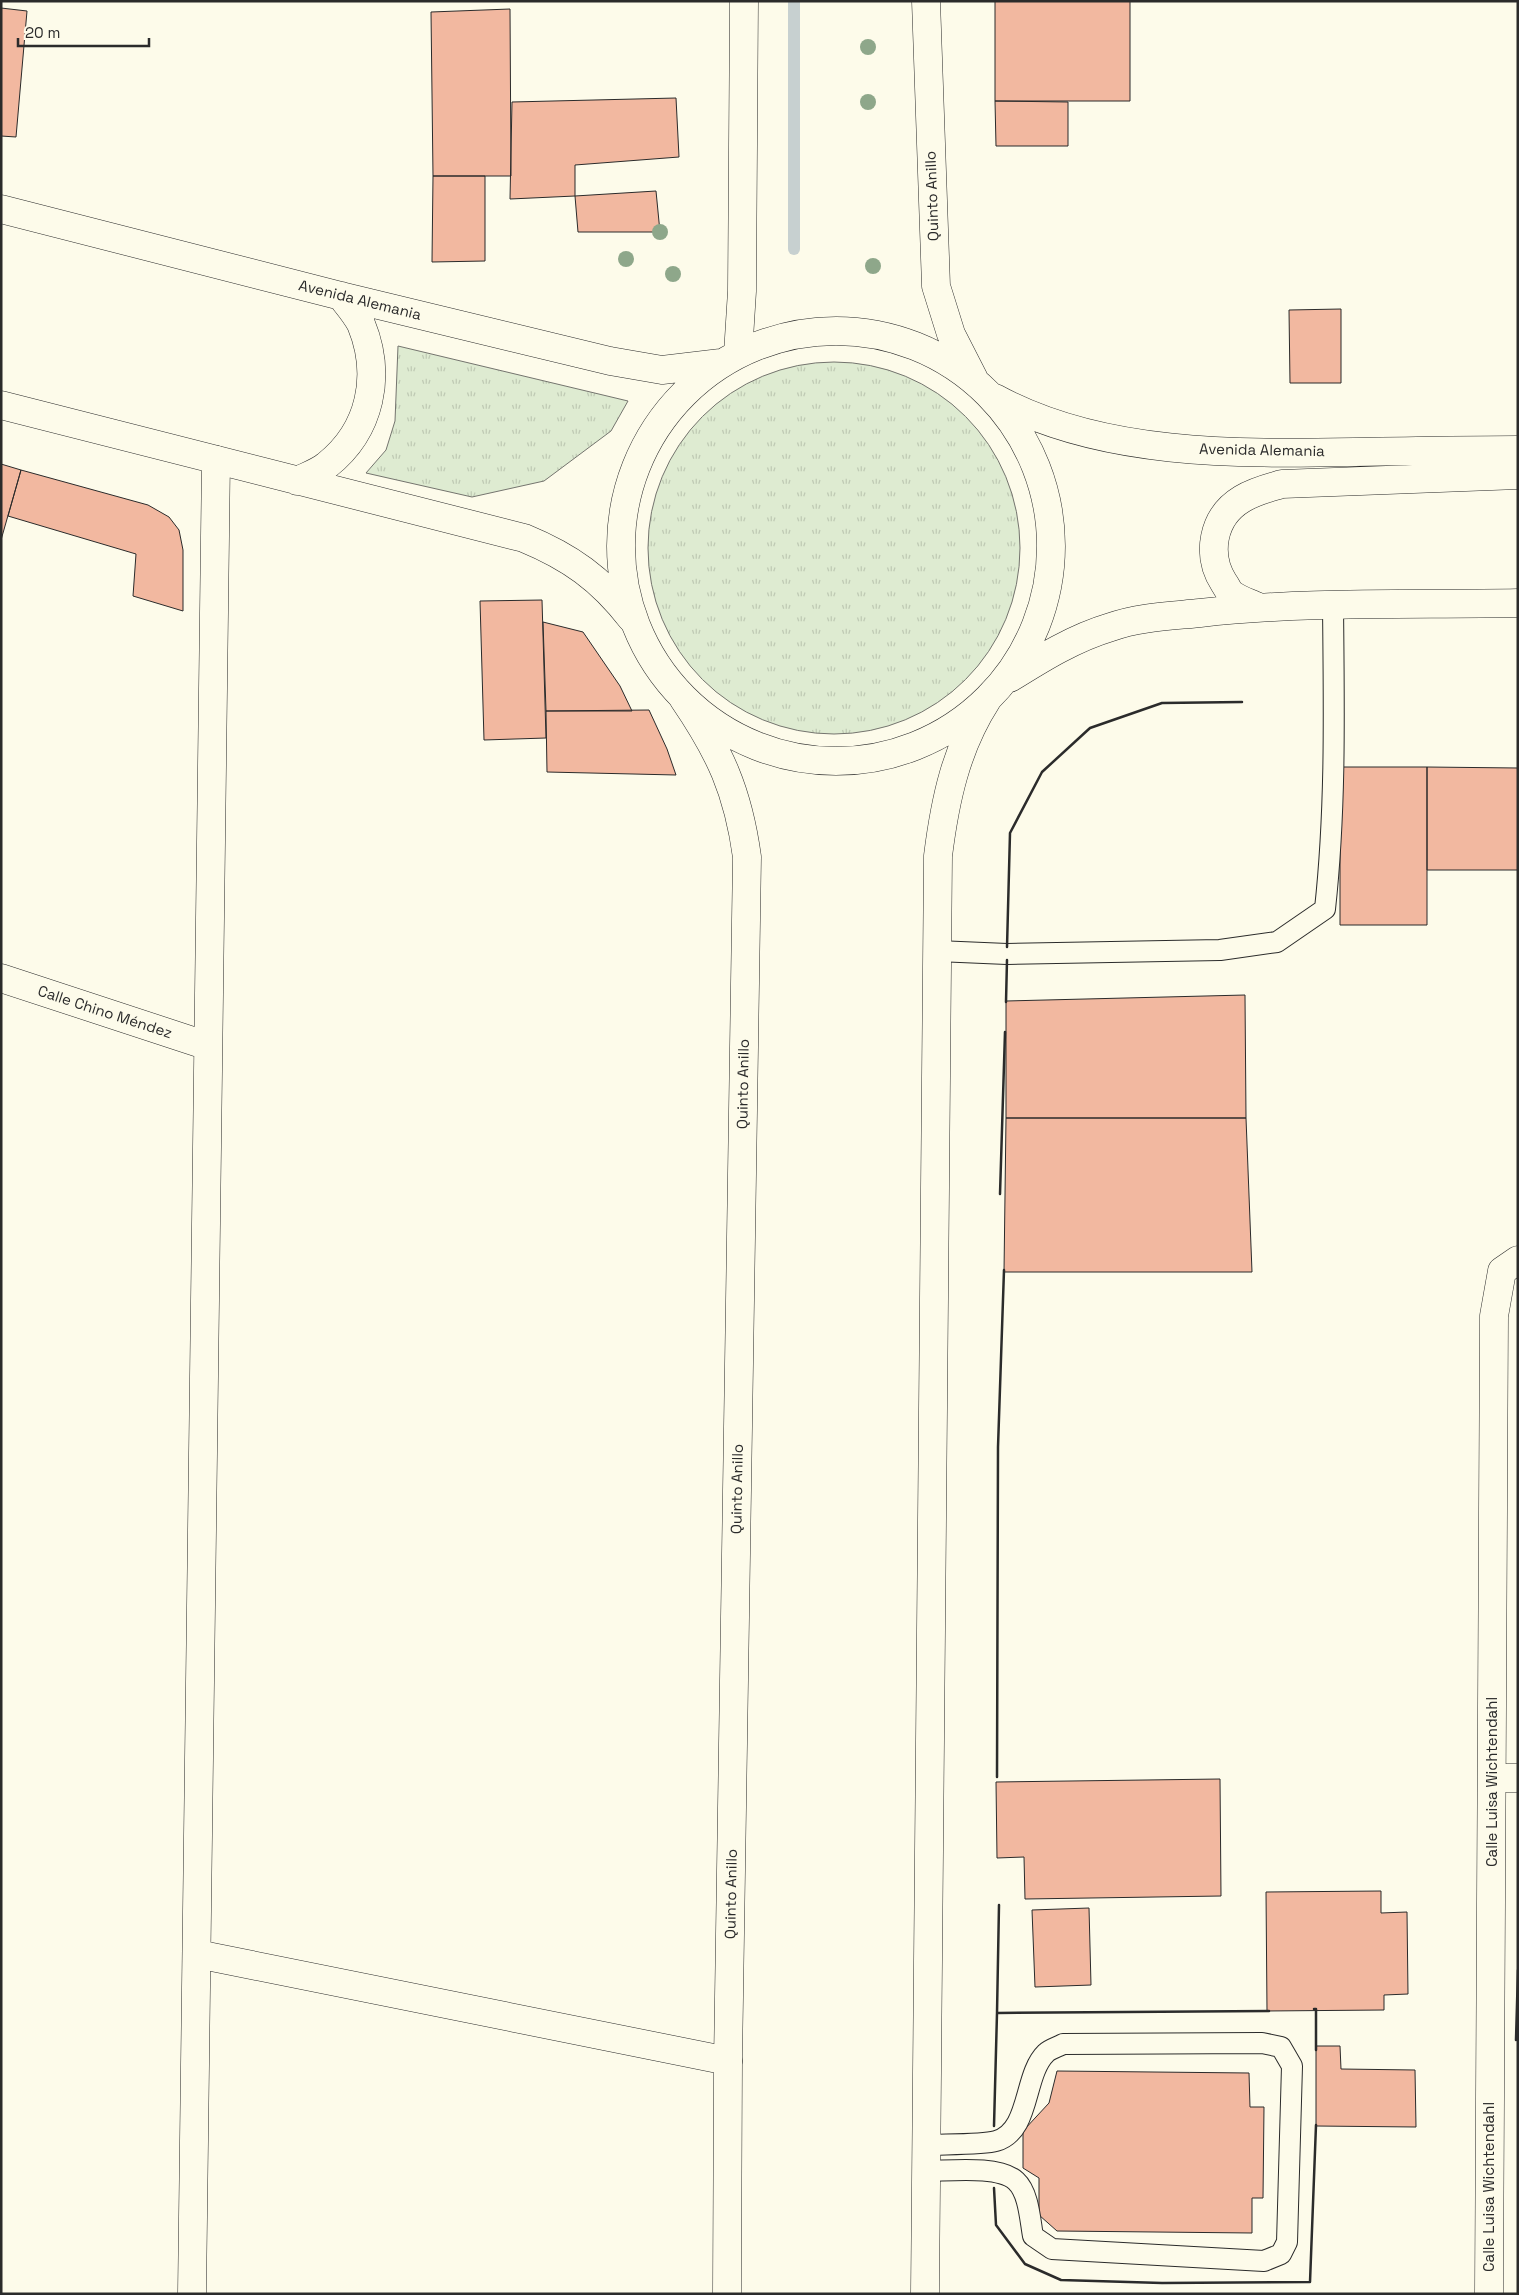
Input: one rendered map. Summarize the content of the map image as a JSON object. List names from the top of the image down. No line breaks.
{"streets":{"main road":["Quinto Anillo","Avenida Alemania","Calle Chino Méndez","Calle Luisa Wichtendahl"]},"crossings":[["Quinto Anillo","Avenida Alemania"]],"scale_bar":"20 m"}
